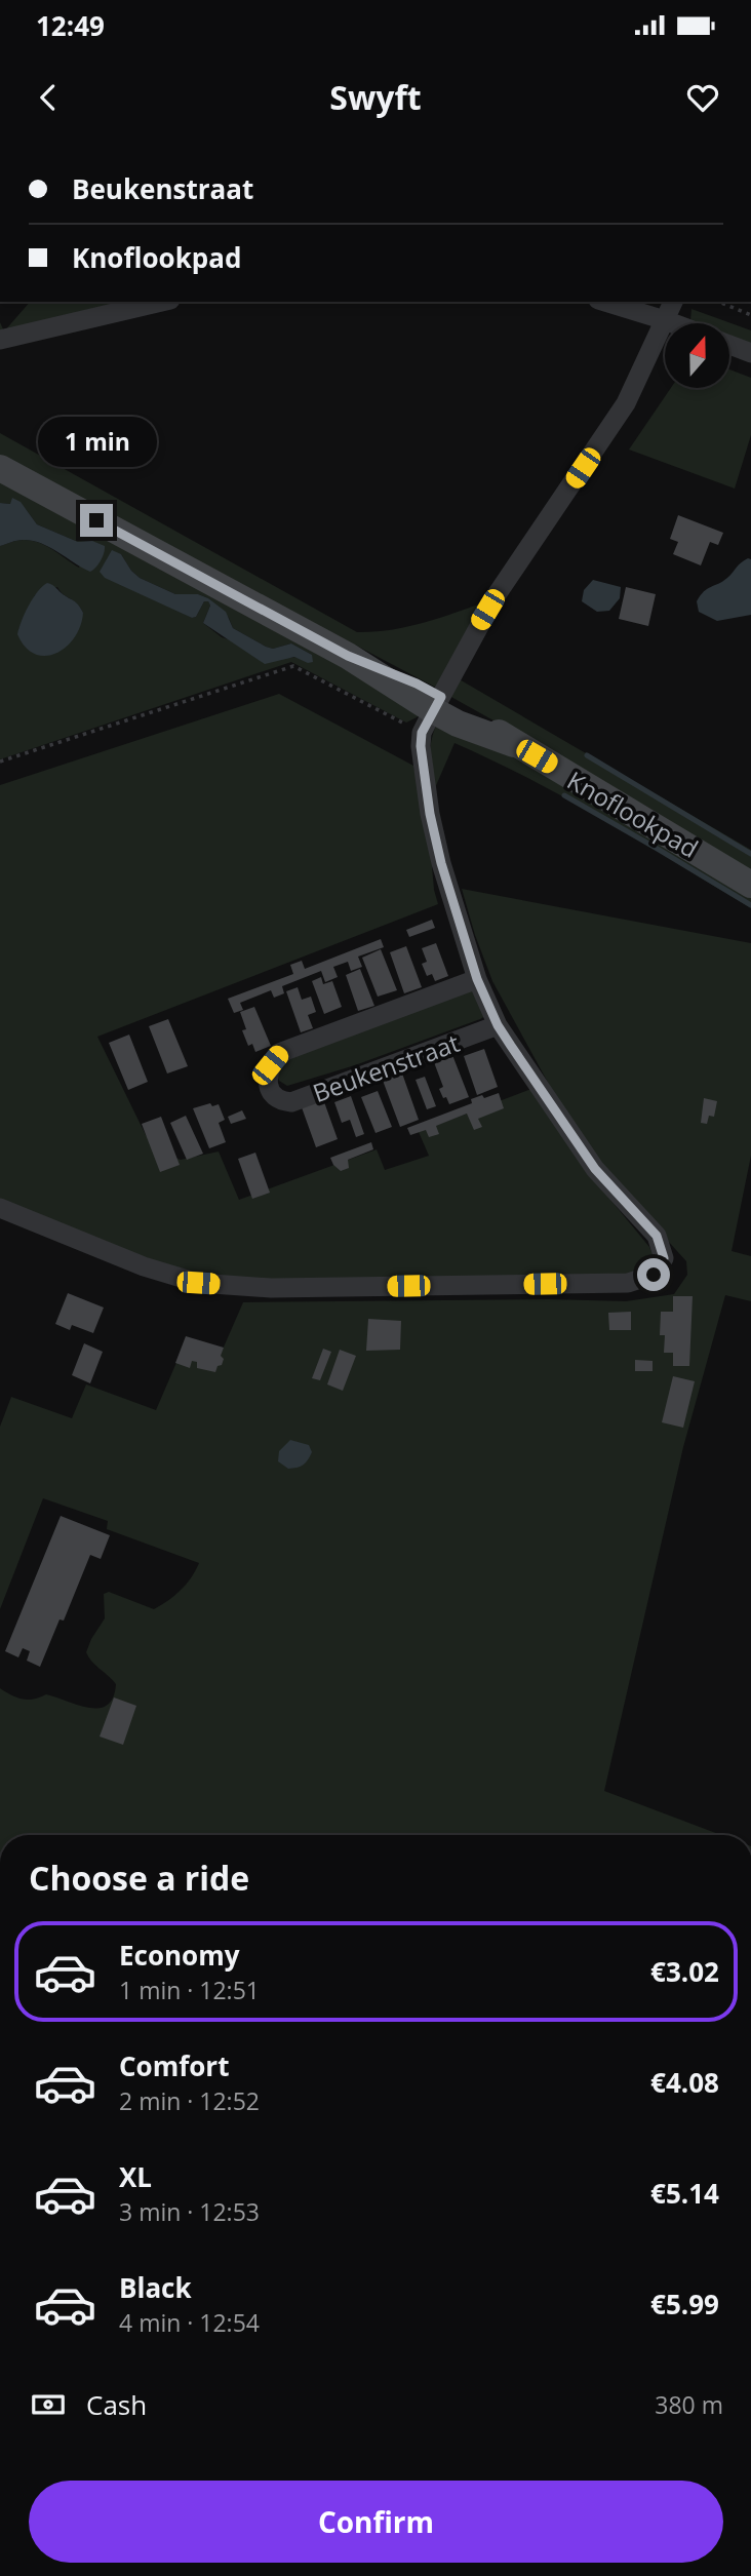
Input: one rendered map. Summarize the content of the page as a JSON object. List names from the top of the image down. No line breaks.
{"streets":{"main road":["Knoflookpad"],"street":["Beukenstraat"]},"north":"top","page":{"status":"12:49","header":"Swyft","banner":["Beukenstraat","Knoflookpad"],"bubble":"1 min","heading":"Choose a ride","list":[{"name":"Economy","note":"1 min · 12:51","value":"€3.02"},{"name":"Comfort","note":"2 min · 12:52","value":"€4.08"},{"name":"XL","note":"3 min · 12:53","value":"€5.14"},{"name":"Black","note":"4 min · 12:54","value":"€5.99"}],"pay":["Cash","380 m"],"buttons":"Confirm"}}
